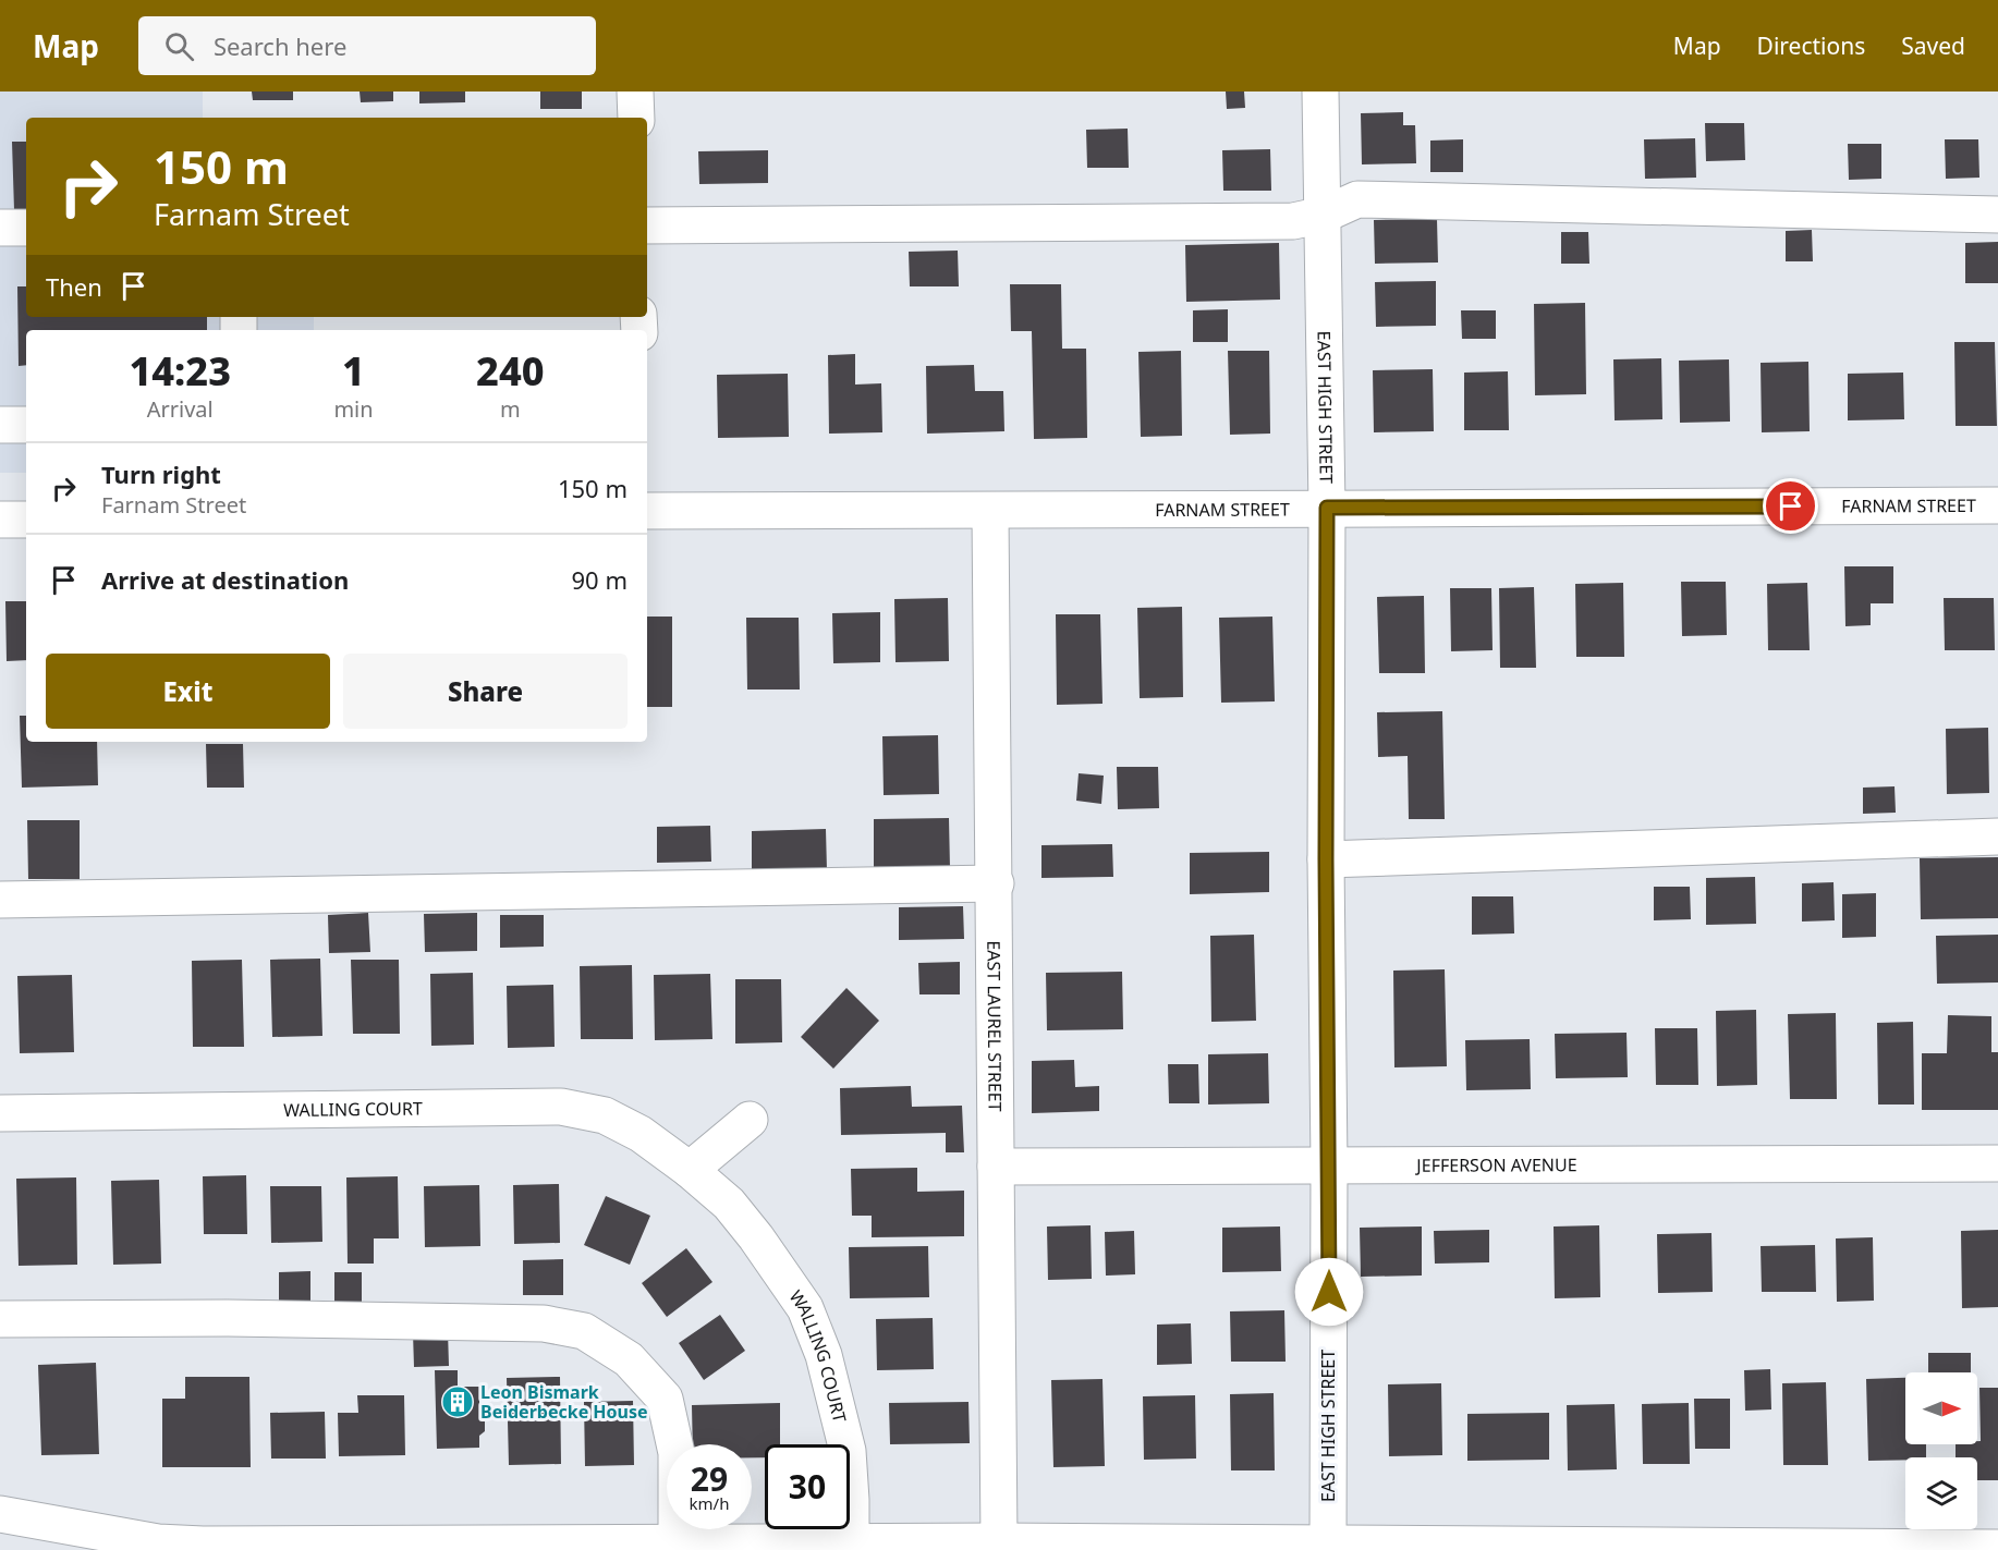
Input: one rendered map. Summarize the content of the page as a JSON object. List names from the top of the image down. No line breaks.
{"streets":{"street":["EAST HIGH STREET","FARNAM STREET","EAST LAUREL STREET","WALLING COURT","JEFFERSON AVENUE"]},"crossings":[["EAST HIGH STREET","FARNAM STREET"],["EAST HIGH STREET","JEFFERSON AVENUE"],["FARNAM STREET","EAST LAUREL STREET"],["EAST LAUREL STREET","JEFFERSON AVENUE"]],"places":{"building":["Leon Bismark Beiderbecke House"]},"north":"right","page":{"header":"Map","search":"Search here","nav":["Map","Directions","Saved"],"turn":["150 m","Farnam Street"],"then":"Then","eta":["14:23","Arrival","1","min","240","m"],"list":[{"name":"Turn right","note":"Farnam Street","value":"150 m"},{"name":"Arrive at destination","value":"90 m"}],"buttons":["Exit","Share"],"speed":"29 km/h","limit":"30"}}
